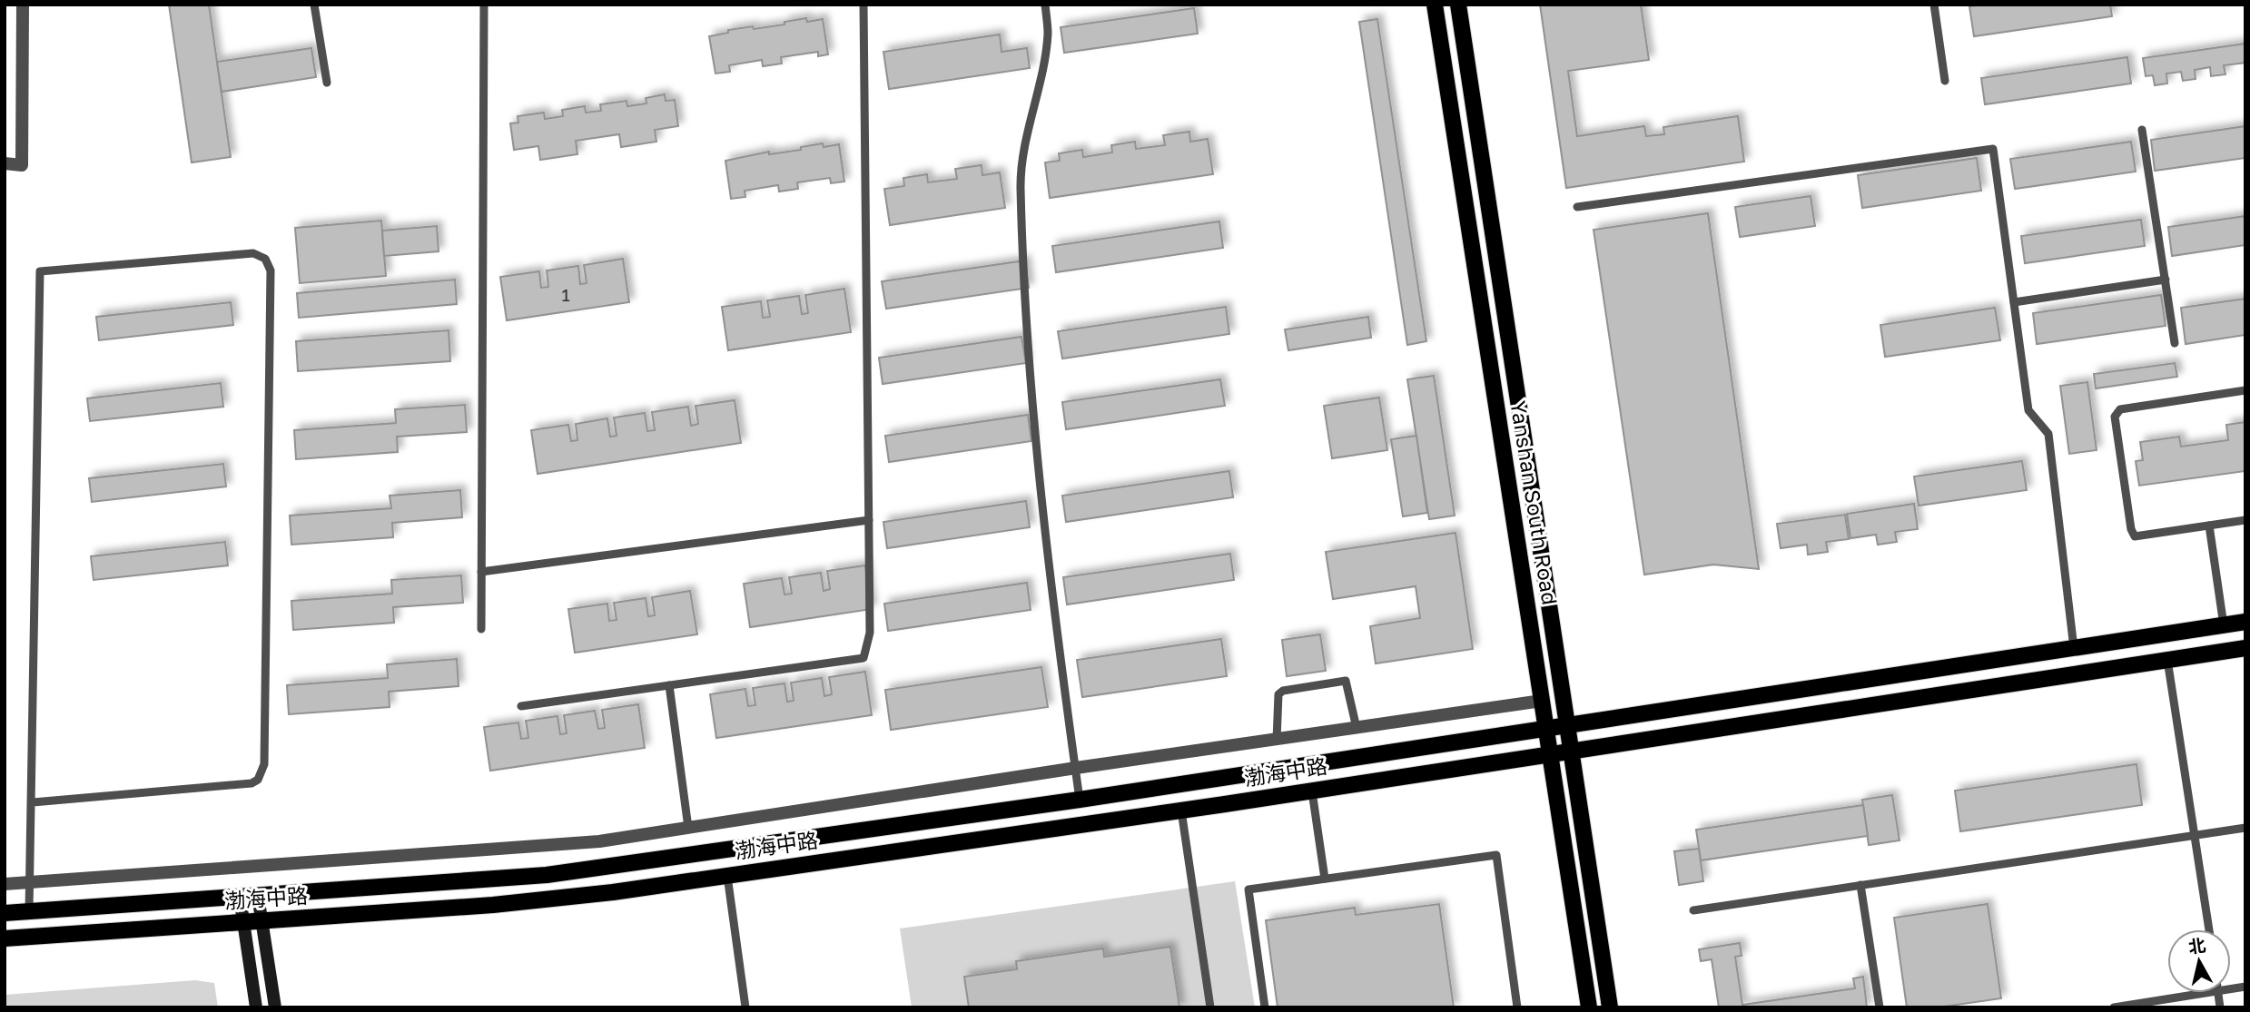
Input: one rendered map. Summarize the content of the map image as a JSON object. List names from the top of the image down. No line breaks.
{"streets":{"main road":["Yanshan South Road","渤海中路"]},"crossings":[["Yanshan South Road","渤海中路"]],"house_numbers":["1"],"north":"top"}
